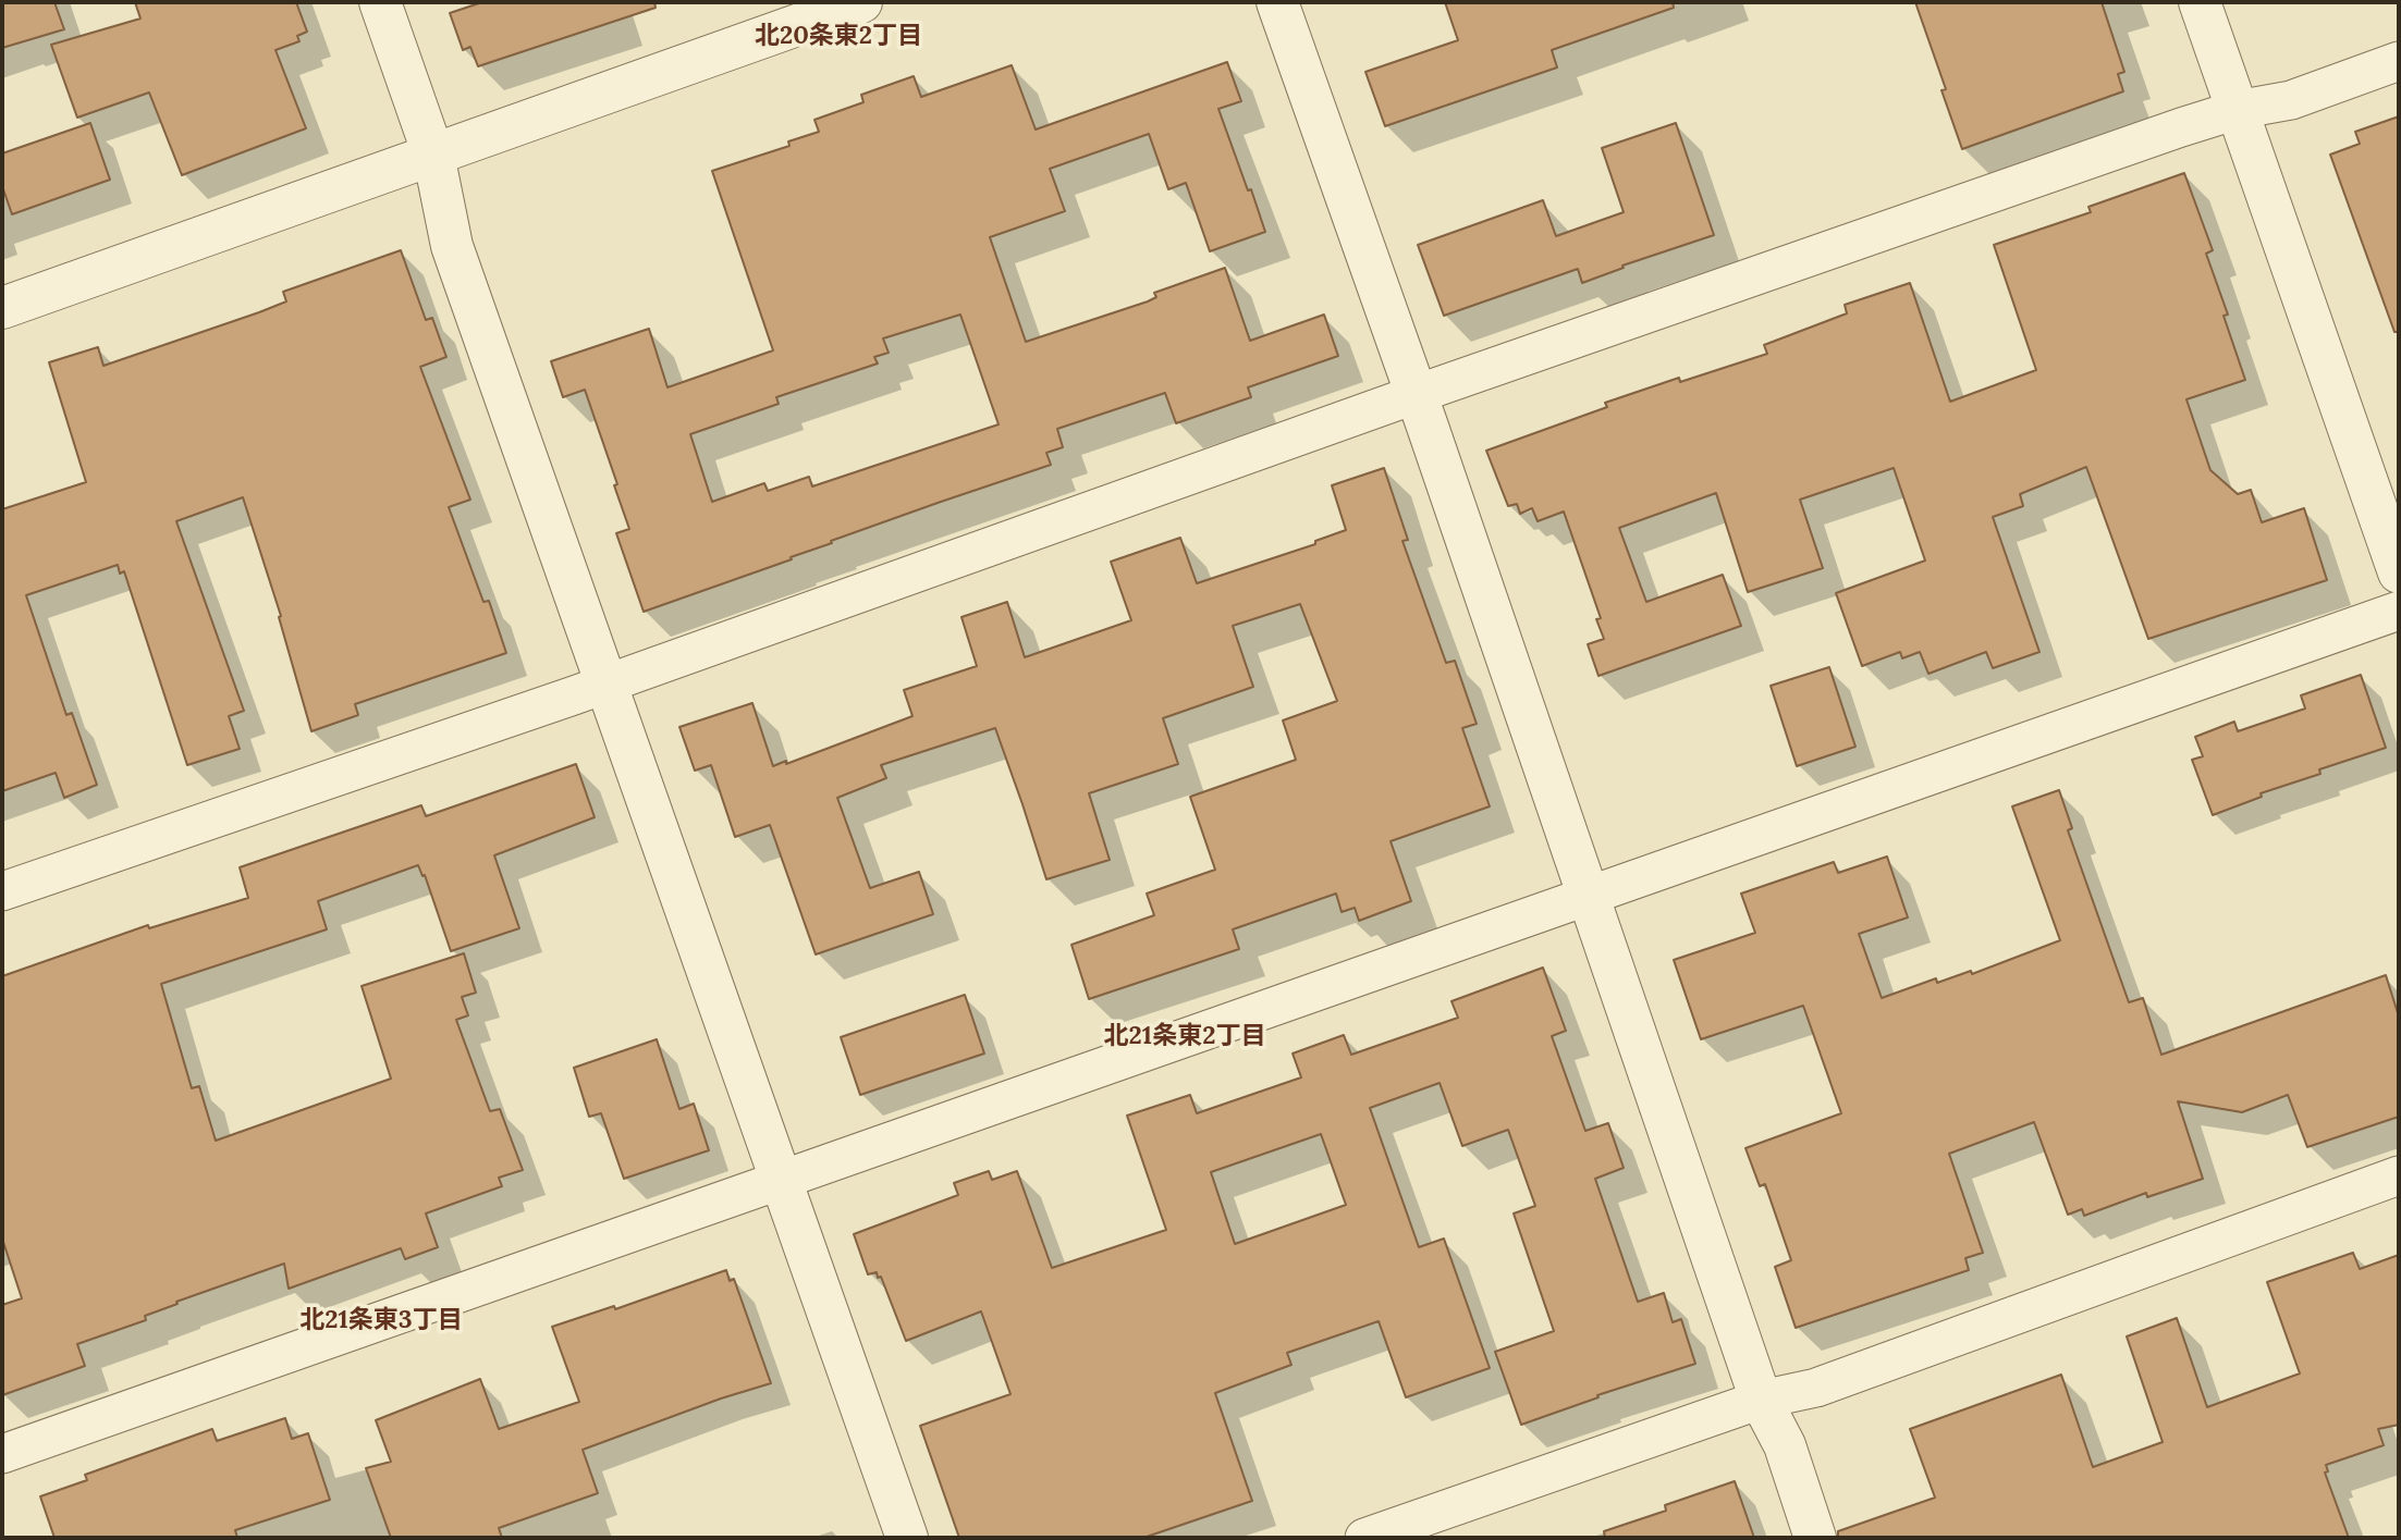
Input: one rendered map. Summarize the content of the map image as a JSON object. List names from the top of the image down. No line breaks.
{"districts":["北20条東2丁目","北21条東2丁目","北21条東3丁目"]}
